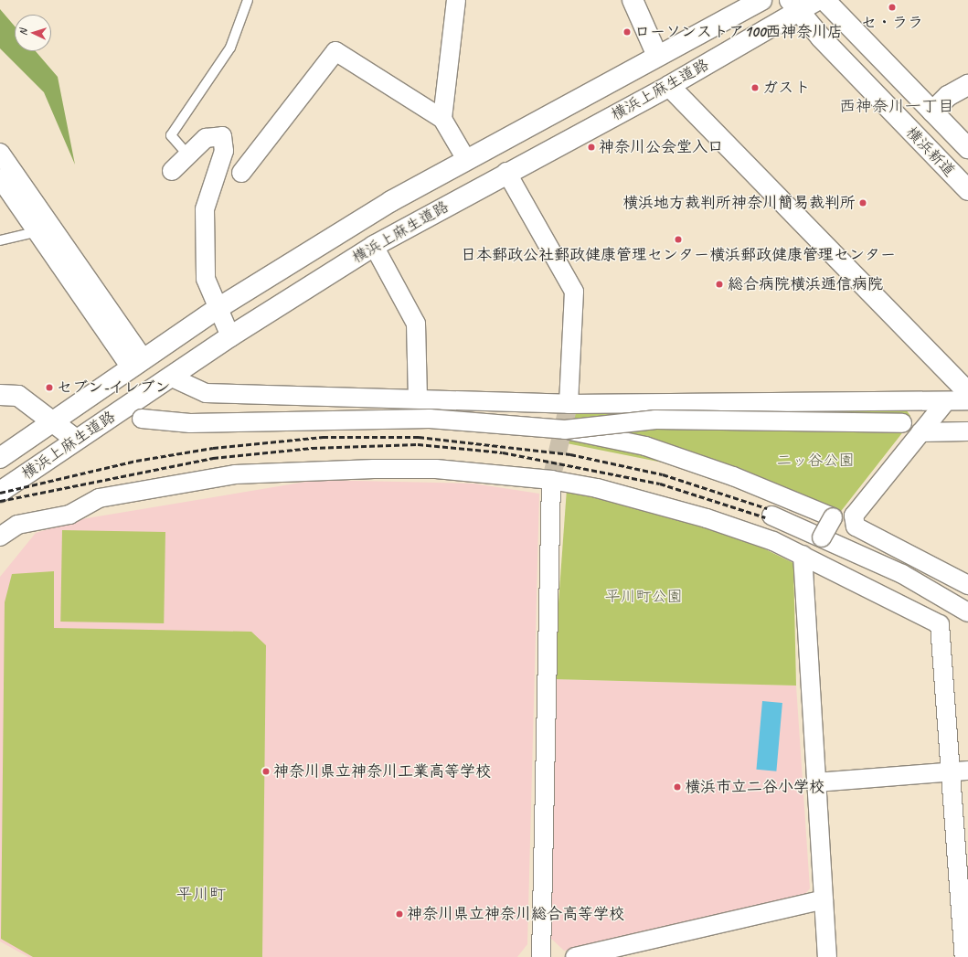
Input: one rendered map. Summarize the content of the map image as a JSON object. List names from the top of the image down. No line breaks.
{"streets":{"main road":["横浜上麻生道路","横浜新道"]},"crossings":[["横浜上麻生道路","横浜新道"]],"districts":["西神奈川一丁目","平川町"],"parks":["二ッ谷公園","平川町公園"],"places":["セ・ララ","ローソンストア100西神奈川店","ガスト","神奈川公会堂入口","横浜地方裁判所神奈川簡易裁判所","日本郵政公社郵政健康管理センター横浜郵政健康管理センター","総合病院横浜逓信病院","セブン-イレブン","神奈川県立神奈川工業高等学校","横浜市立二谷小学校","神奈川県立神奈川総合高等学校"],"north":"left"}
